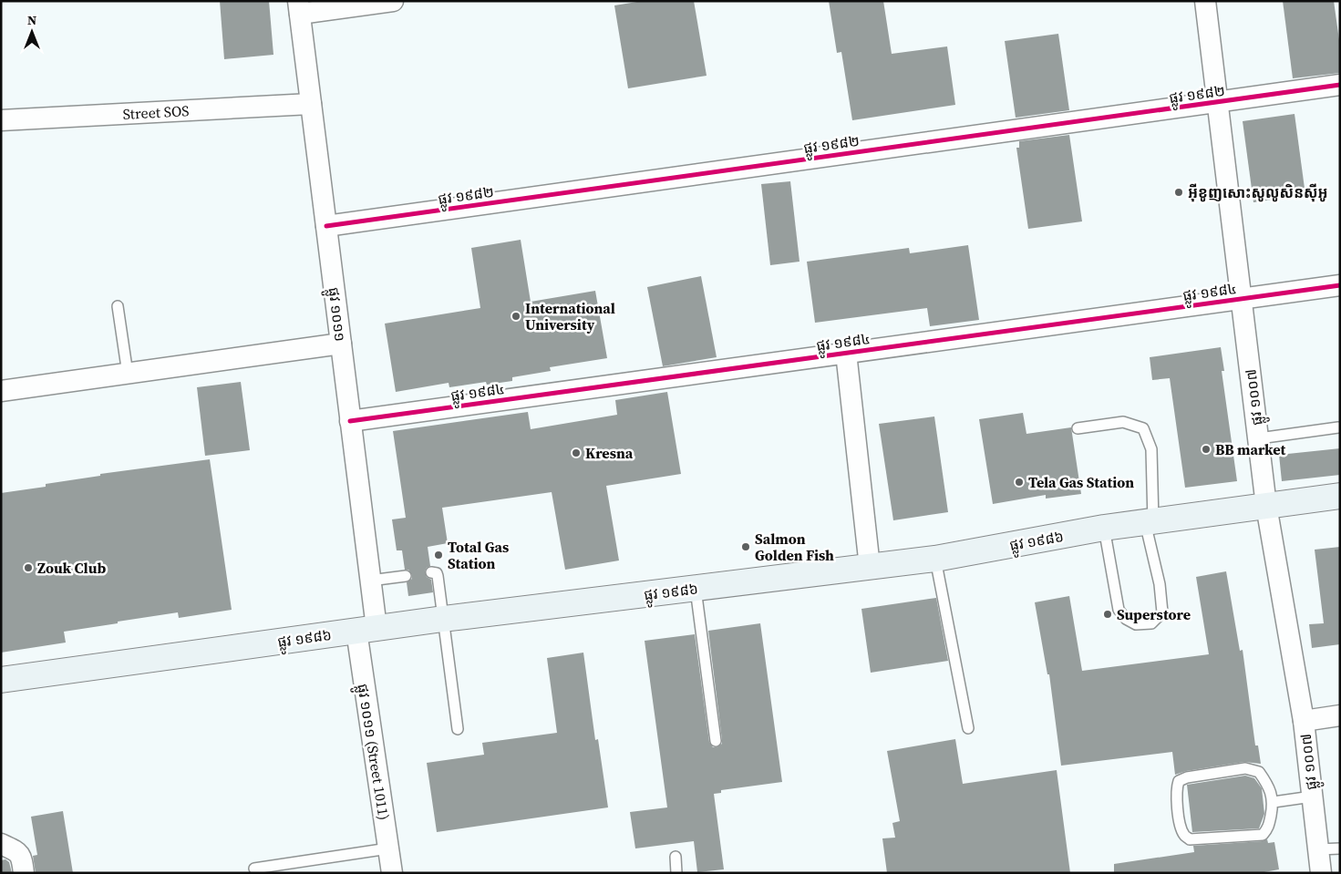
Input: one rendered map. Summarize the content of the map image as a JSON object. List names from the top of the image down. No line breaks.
{"streets":{"main road":["ផ្លូវ ១៩៨៦"],"street":["ផ្លូវ ១៩៨២","Street SOS","ផ្លូវ ១៩៨៤","ផ្លូវ ១០១១","ផ្លូវ ១០០៧","ផ្លូវ ១០១១ (Street 1011)"]},"crossings":[["ផ្លូវ ១៩៨២","ផ្លូវ ១០១១"],["ផ្លូវ ១៩៨២","ផ្លូវ ១០០៧"],["Street SOS","ផ្លូវ ១០១១"],["ផ្លូវ ១៩៨៤","ផ្លូវ ១០១១"],["ផ្លូវ ១៩៨៤","ផ្លូវ ១០០៧"],["ផ្លូវ ១០១១","ផ្លូវ ១៩៨៦"],["ផ្លូវ ១០១១","ផ្លូវ ១០១១ (Street 1011)"],["ផ្លូវ ១០០៧","ផ្លូវ ១៩៨៦"],["ផ្លូវ ១៩៨៦","ផ្លូវ ១០១១ (Street 1011)"]],"places":["អ៊ីខូញសោះសូលូសិនស៊ីអូ","International University","BB market","Kresna","Tela Gas Station","Salmon Golden Fish","Total Gas Station","Zouk Club","Superstore"],"north":"top"}
